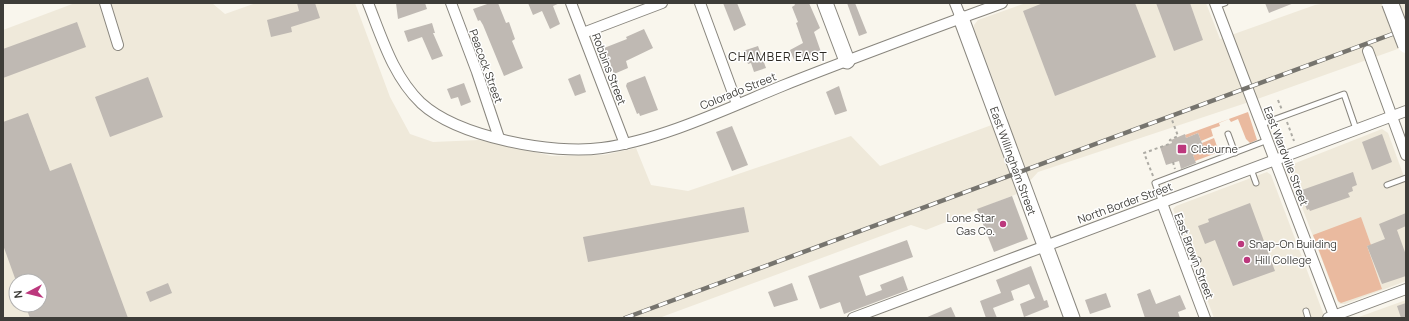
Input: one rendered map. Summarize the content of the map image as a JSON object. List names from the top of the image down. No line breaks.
{"streets":{"street":["Peacock Street","Robbins Street","Colorado Street","East Wardville Street","East Willingham Street","North Border Street","East Brown Street"]},"crossings":[["Peacock Street","Colorado Street"],["Robbins Street","Colorado Street"],["Colorado Street","East Willingham Street"],["East Wardville Street","North Border Street"],["East Willingham Street","North Border Street"],["North Border Street","East Brown Street"]],"districts":["CHAMBER EAST"],"places":{"transit":["Cleburne"],"other":["Lone Star Gas Co.","Snap-On Building","Hill College"]},"north":"left"}
